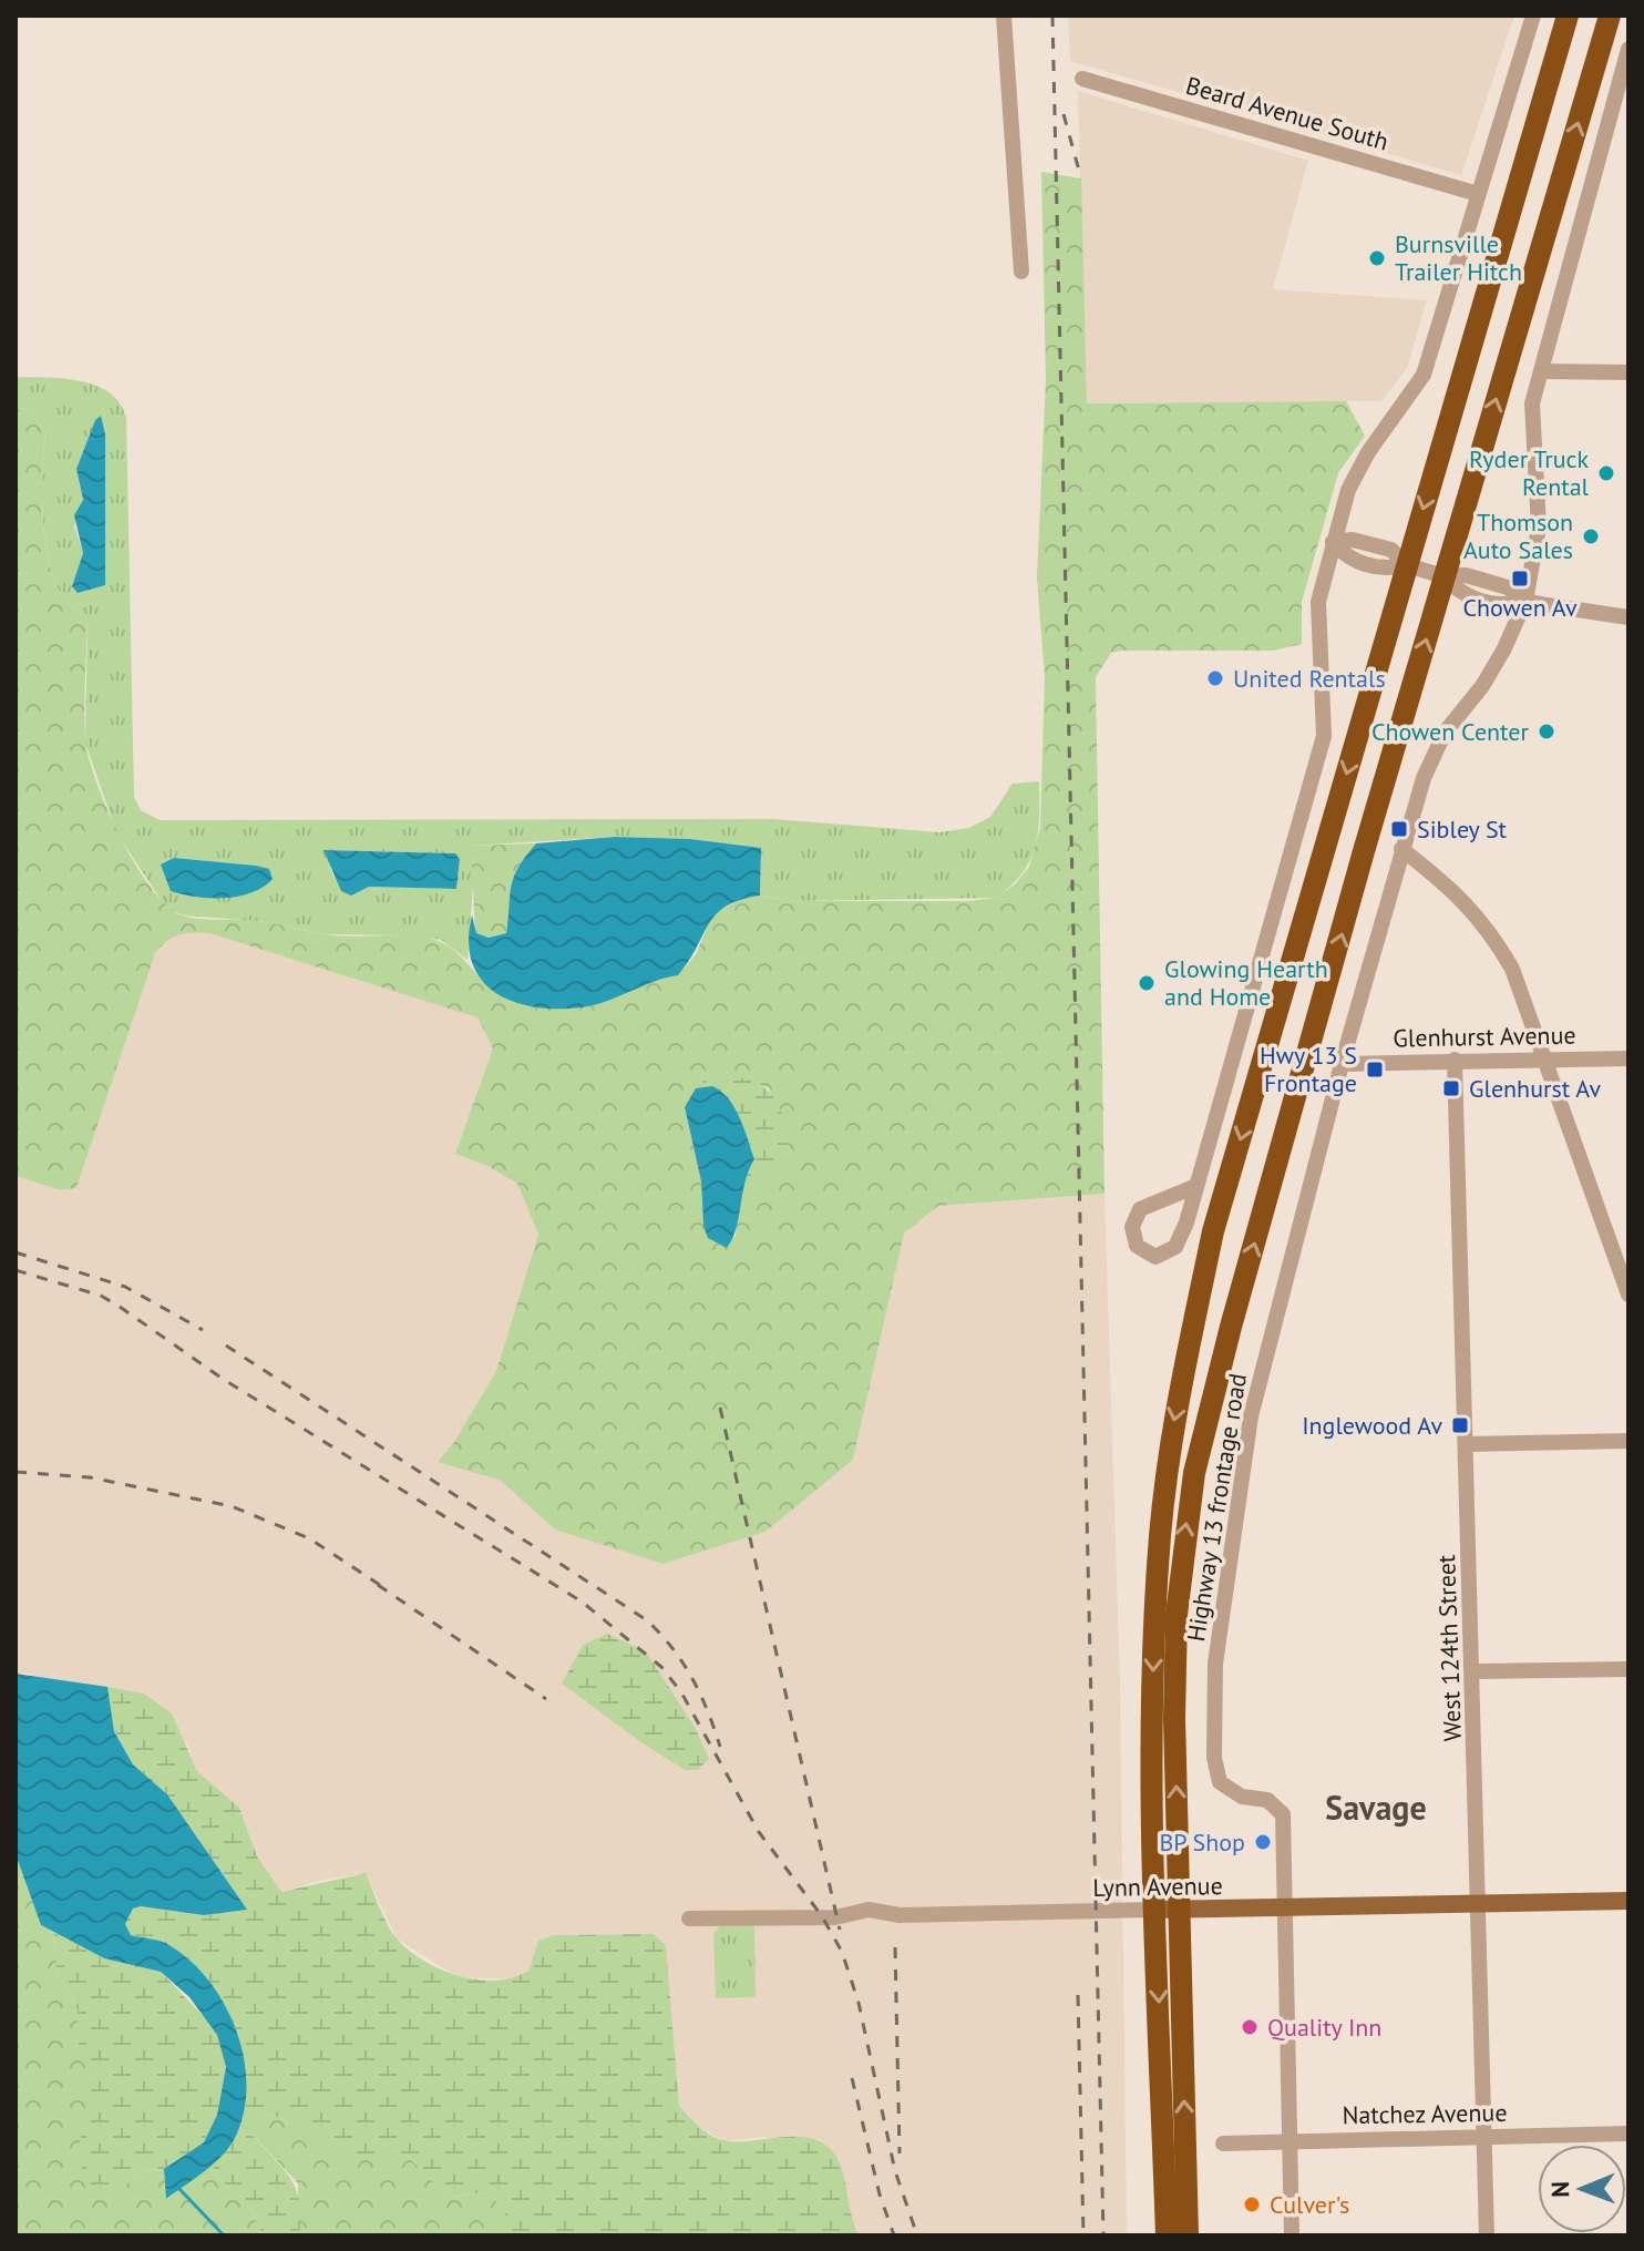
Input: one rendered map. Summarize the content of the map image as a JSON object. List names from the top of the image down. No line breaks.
{"streets":{"main road":["Lynn Avenue"],"street":["Beard Avenue South","Glenhurst Avenue","Highway 13 frontage road","West 124th Street","Natchez Avenue"]},"crossings":[["Glenhurst Avenue","Highway 13 frontage road"],["Glenhurst Avenue","West 124th Street"],["Highway 13 frontage road","Lynn Avenue"],["West 124th Street","Lynn Avenue"],["West 124th Street","Natchez Avenue"]],"districts":["Savage"],"places":{"other":["Burnsville Trailer Hitch","Ryder Truck Rental","Thomson Auto Sales","United Rentals","Chowen Center","Glowing Hearth and Home","BP Shop","Quality Inn","Culver's"],"transit":["Chowen Av","Sibley St","Hwy 13 S Frontage","Glenhurst Av","Inglewood Av"]},"north":"left"}
